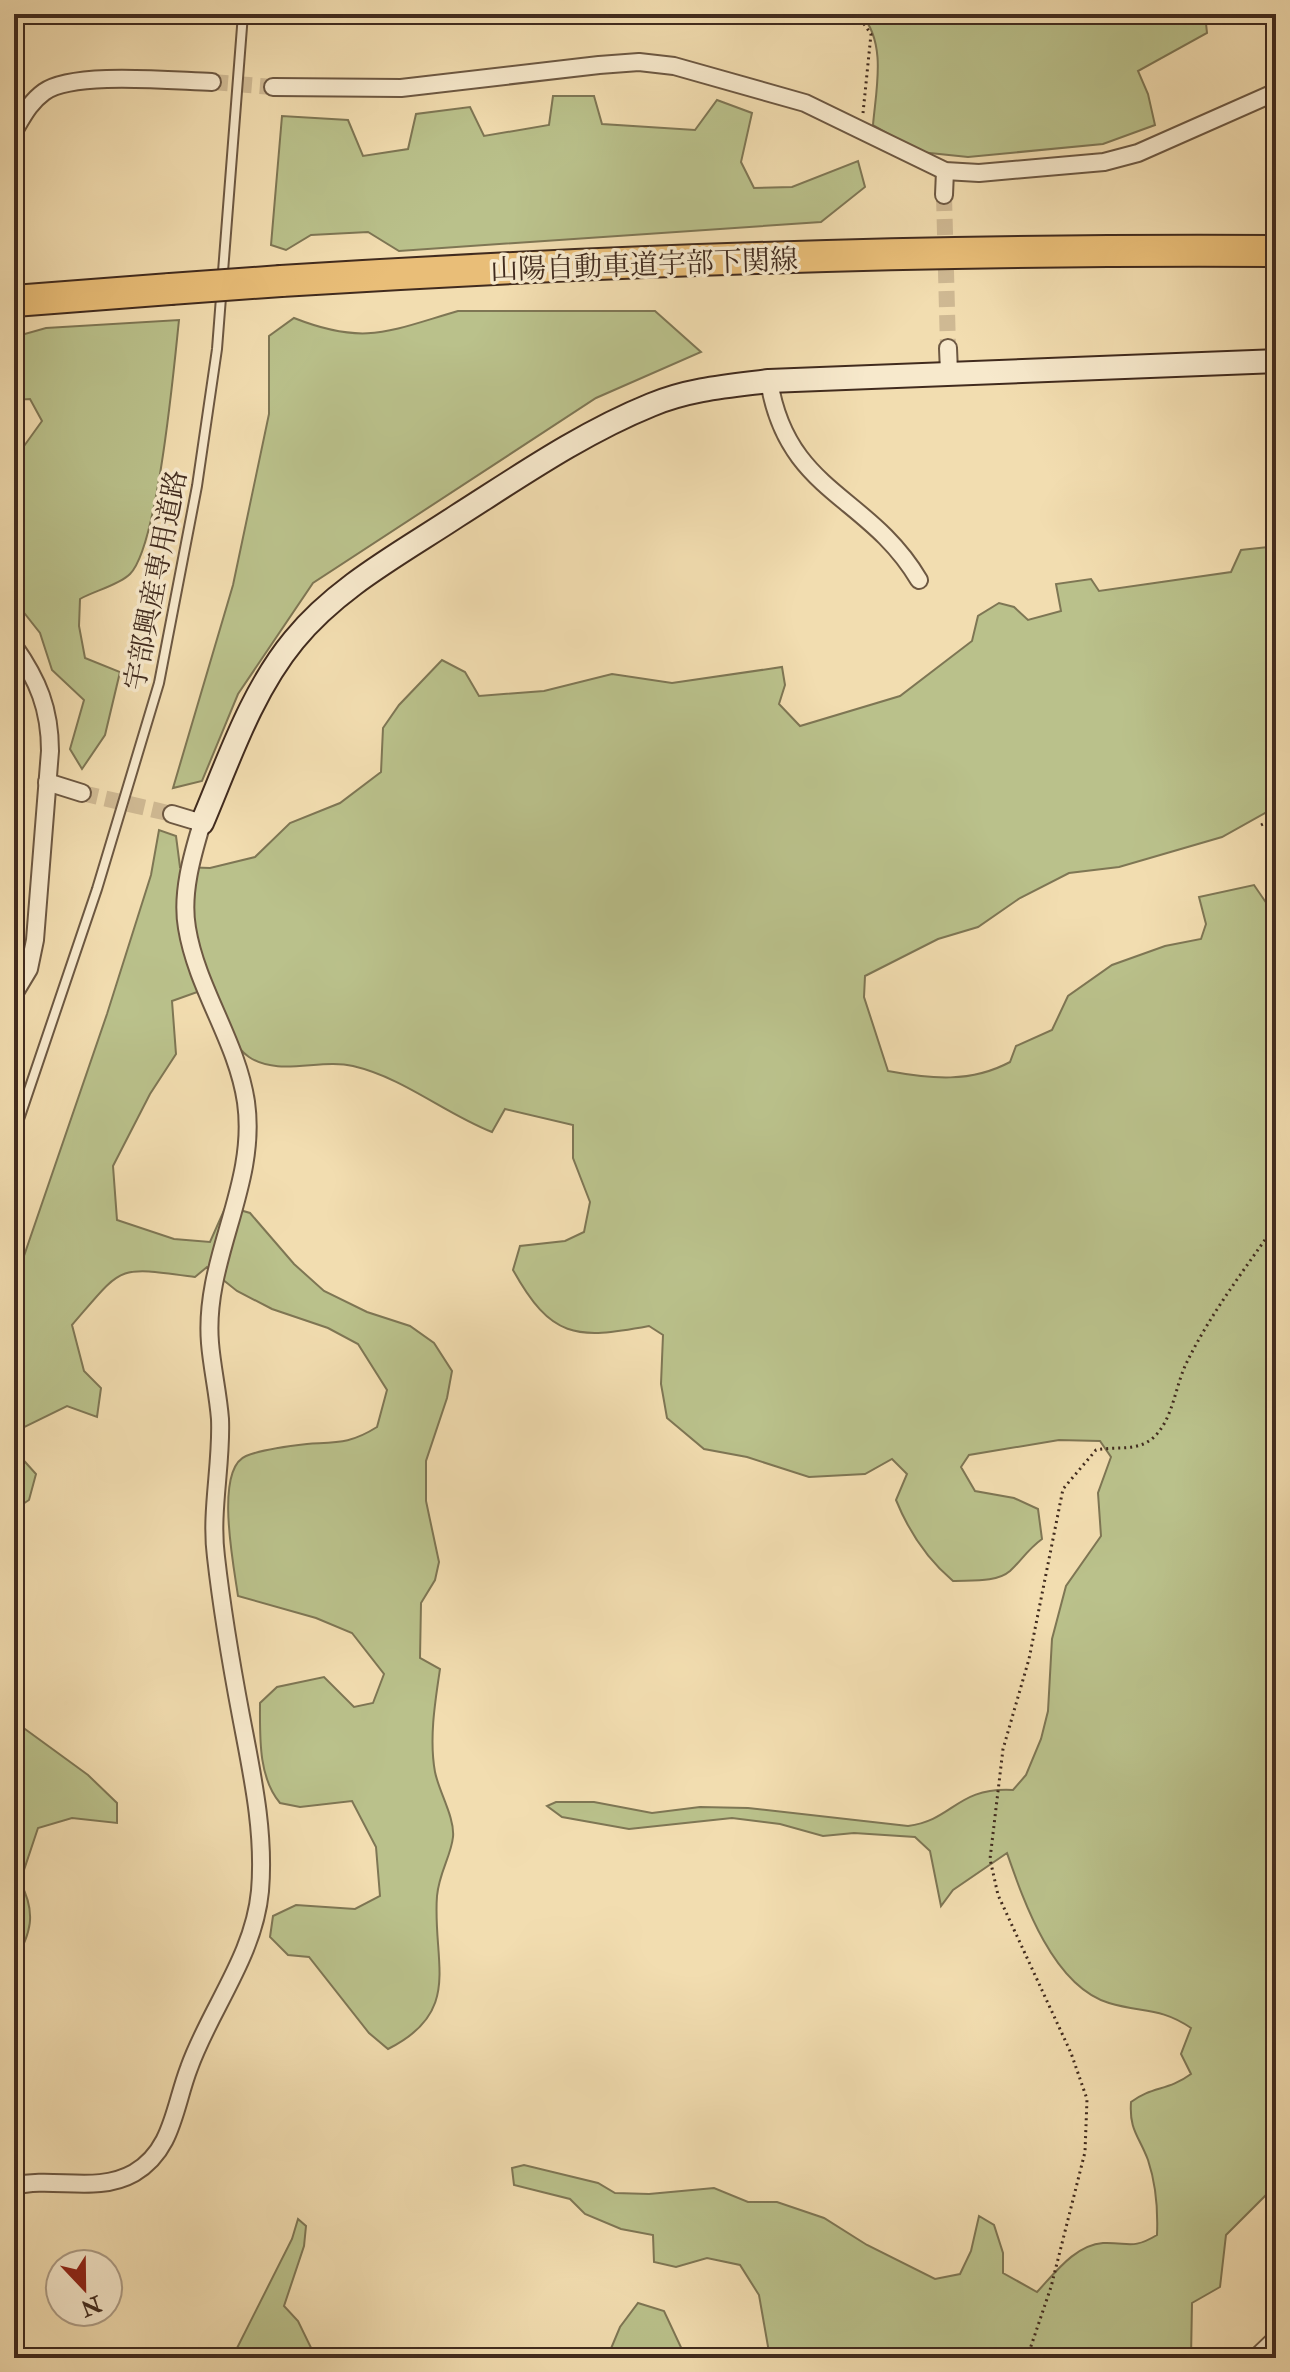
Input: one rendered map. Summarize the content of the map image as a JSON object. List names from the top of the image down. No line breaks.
{"streets":{"highway":["山陽自動車道宇部下関線"],"lane":["宇部興産専用道路"]},"north":"bottom"}
